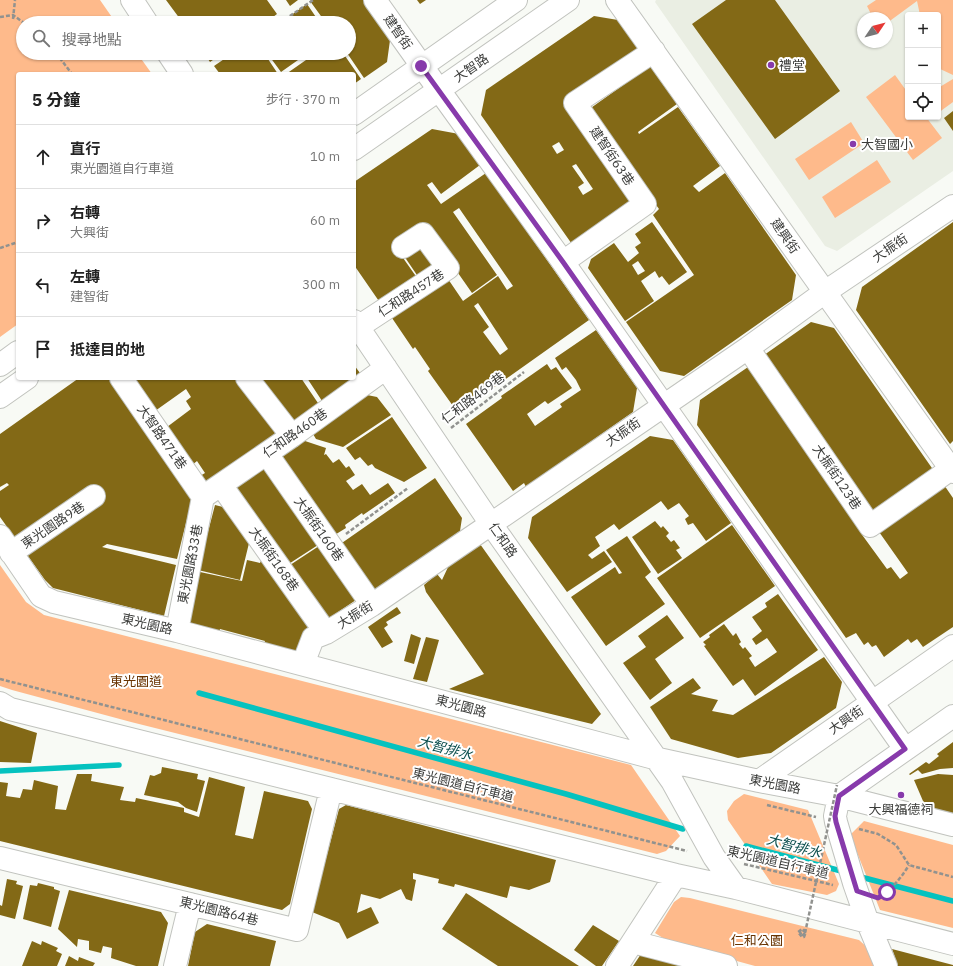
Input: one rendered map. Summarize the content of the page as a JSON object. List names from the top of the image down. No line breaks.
{"streets":{"street":["建智街","大智路","建智街63巷","建興街","大振街","仁和路457巷","仁和路460巷","大智路471巷","大振街123巷","東光園路9巷","大振街160巷","仁和路","大振街168巷","東光園路33巷","東光園路","大興街","東光園路64巷"],"path":["仁和路469巷","東光園道自行車道"]},"crossings":[["建智街","大智路"],["建智街","建智街63巷"],["建智街","大振街"],["建智街","大興街"],["建智街63巷","建興街"],["建興街","大振街"],["建興街","大振街123巷"],["大振街","大振街123巷"],["大振街","大振街160巷"],["大振街","仁和路"],["大振街","大振街168巷"],["大振街","東光園路"],["仁和路457巷","仁和路"],["仁和路469巷","仁和路"],["仁和路460巷","大智路471巷"],["仁和路460巷","大振街160巷"],["仁和路460巷","仁和路"],["仁和路460巷","大振街168巷"],["仁和路460巷","東光園路33巷"],["大智路471巷","大振街168巷"],["大智路471巷","東光園路33巷"],["東光園路9巷","東光園路"],["仁和路","東光園路"],["仁和路","東光園道自行車道"],["大振街168巷","東光園路33巷"],["東光園路33巷","東光園路"],["東光園路","大興街"]],"water":["大智排水"],"parks":["東光園道","仁和公園"],"places":["禮堂","大智國小","大興福德祠"],"north":"top right","page":{"map_buttons":["+","−"],"search":"搜尋地點","heading":["5 分鐘","步行 · 370 m"],"list":[["直行","東光園道自行車道","10 m"],["右轉","大興街","60 m"],["左轉","建智街","300 m"],"抵達目的地"]}}
